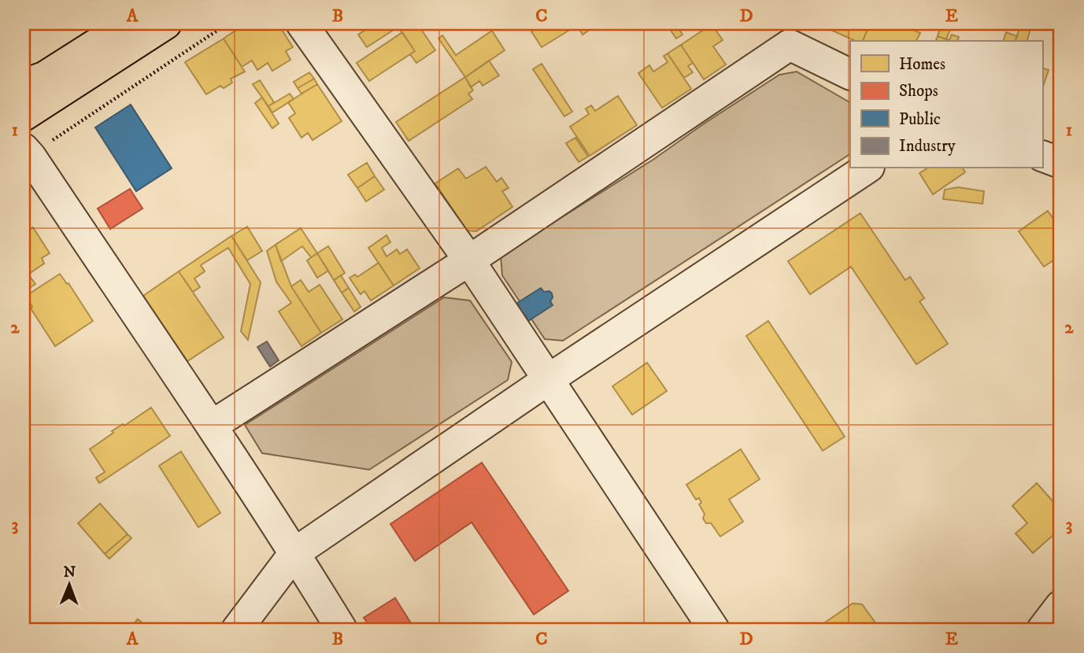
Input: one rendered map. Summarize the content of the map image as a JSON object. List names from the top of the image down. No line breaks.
{"legend":["Homes","Shops","Public","Industry"],"north":"top","grid":{"columns":["A","B","C","D","E"],"rows":["1","2","3"]}}
